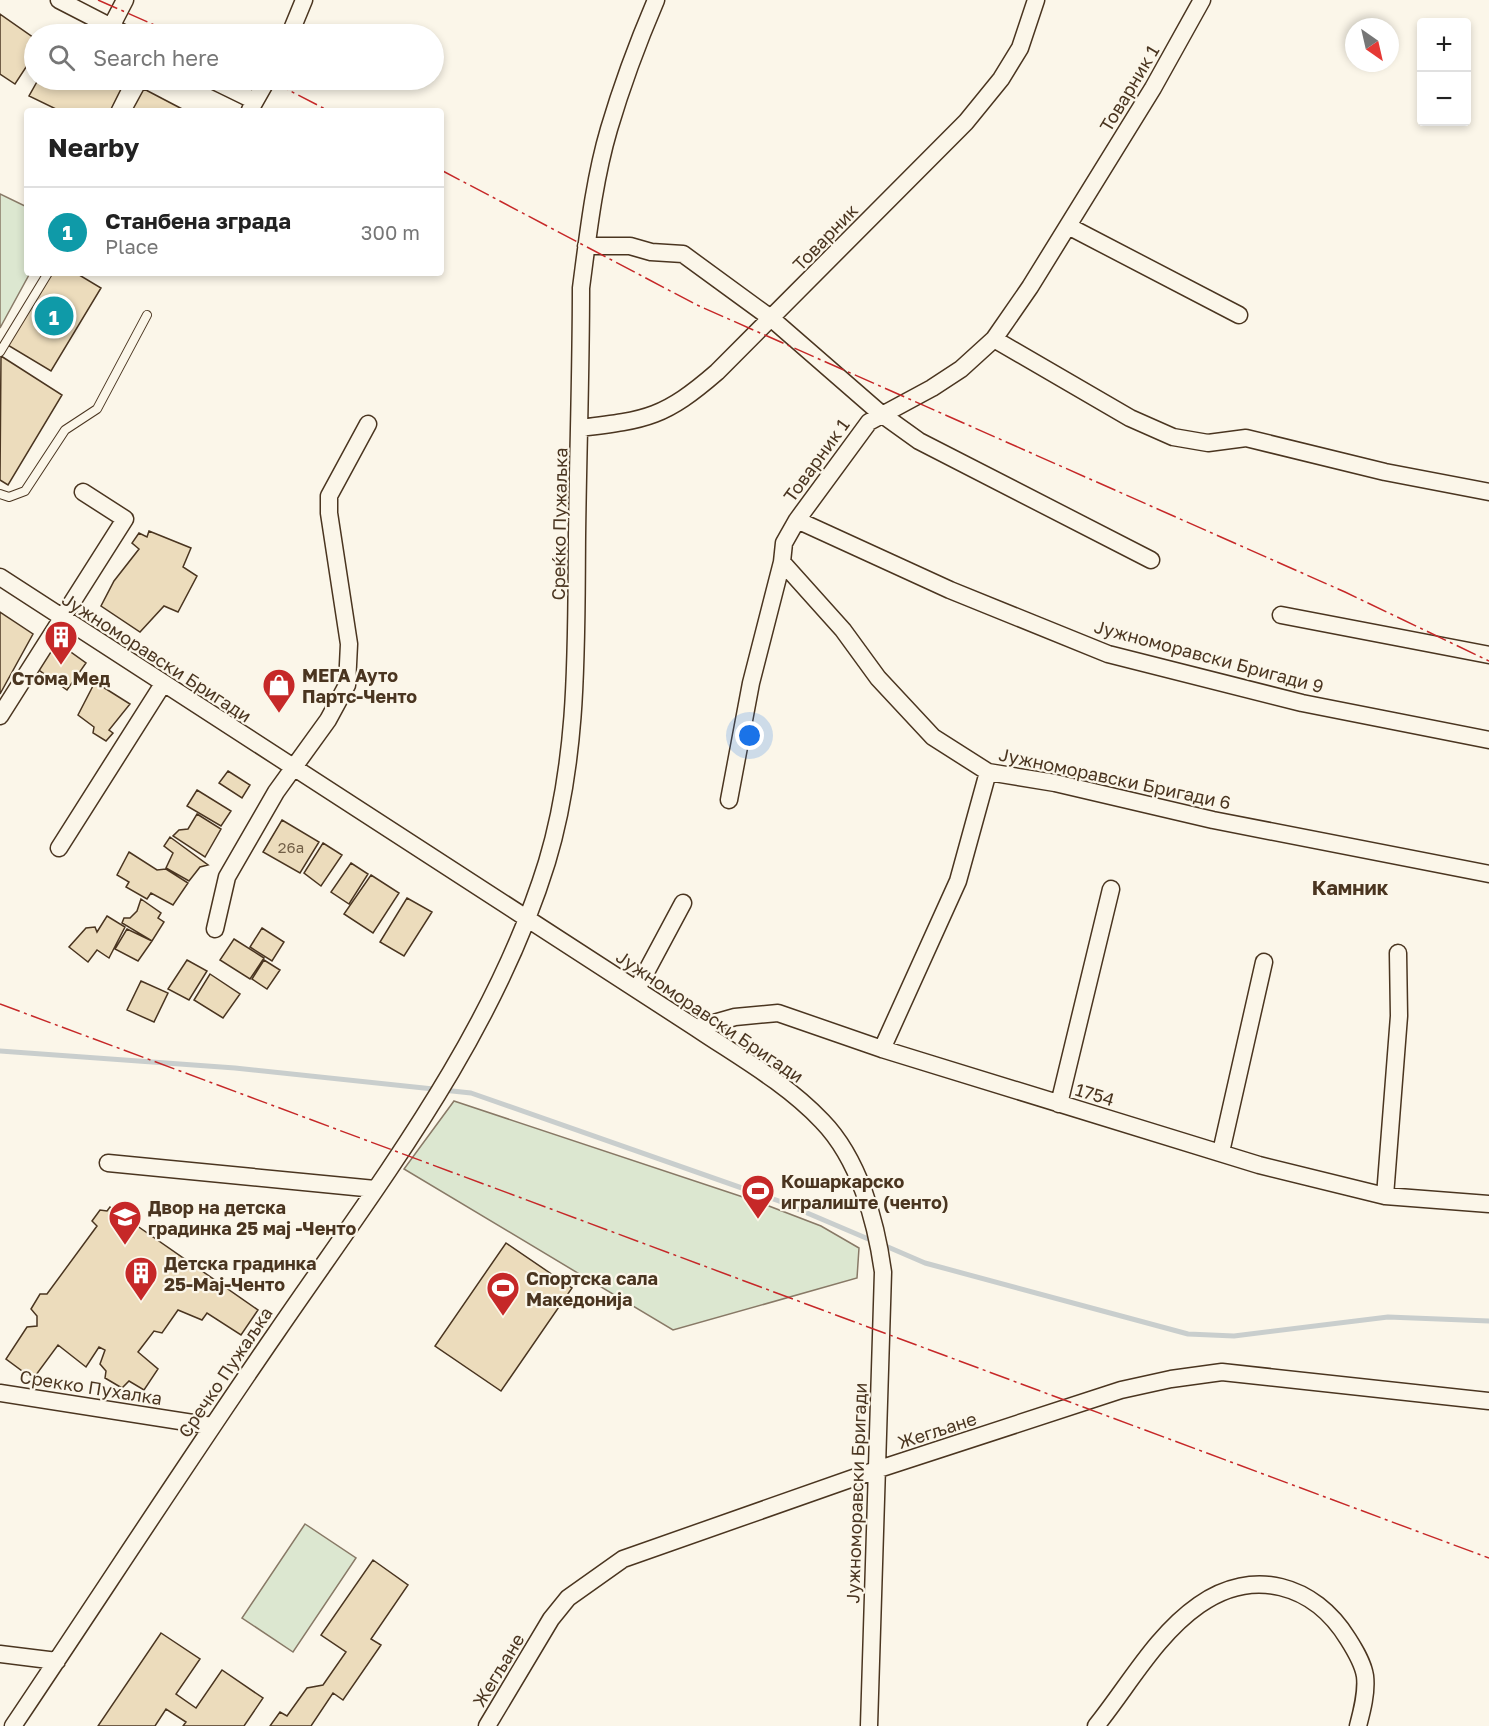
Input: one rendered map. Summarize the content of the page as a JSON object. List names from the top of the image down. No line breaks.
{"streets":{"street":["Товарник 1","Товарник","Среќко Пужаљка","Јужноморавски Бригади 9","Јужноморавски Бригади","Јужноморавски Бригади 6","1754","Сречко Пужаљка","Срекко Пухалка","Жегљане"]},"crossings":[["Товарник 1","Јужноморавски Бригади 9"],["Товарник 1","Јужноморавски Бригади 6"],["Товарник","Среќко Пужаљка"],["Среќко Пужаљка","Јужноморавски Бригади"],["Среќко Пужаљка","Сречко Пужаљка"],["Јужноморавски Бригади","1754"],["Јужноморавски Бригади","Жегљане"],["Сречко Пужаљка","Срекко Пухалка"]],"districts":["Камник"],"places":{"building":["Стома Мед","Детска градинка 25-Мај-Ченто"],"shop":["МЕГА Ауто Партс-Ченто"],"sports":["Кошаркарско игралиште (ченто)","Спортска сала Македонија"],"school or university":["Двор на детска градинка 25 мај -Ченто"]},"house_numbers":["26а"],"north":"bottom right","page":{"map_buttons":["+","−"],"search":"Search here","heading":"Nearby","list":[{"mark":"1","name":"Станбена зграда","note":"Place","value":"300 m"}],"pins":"1"}}
